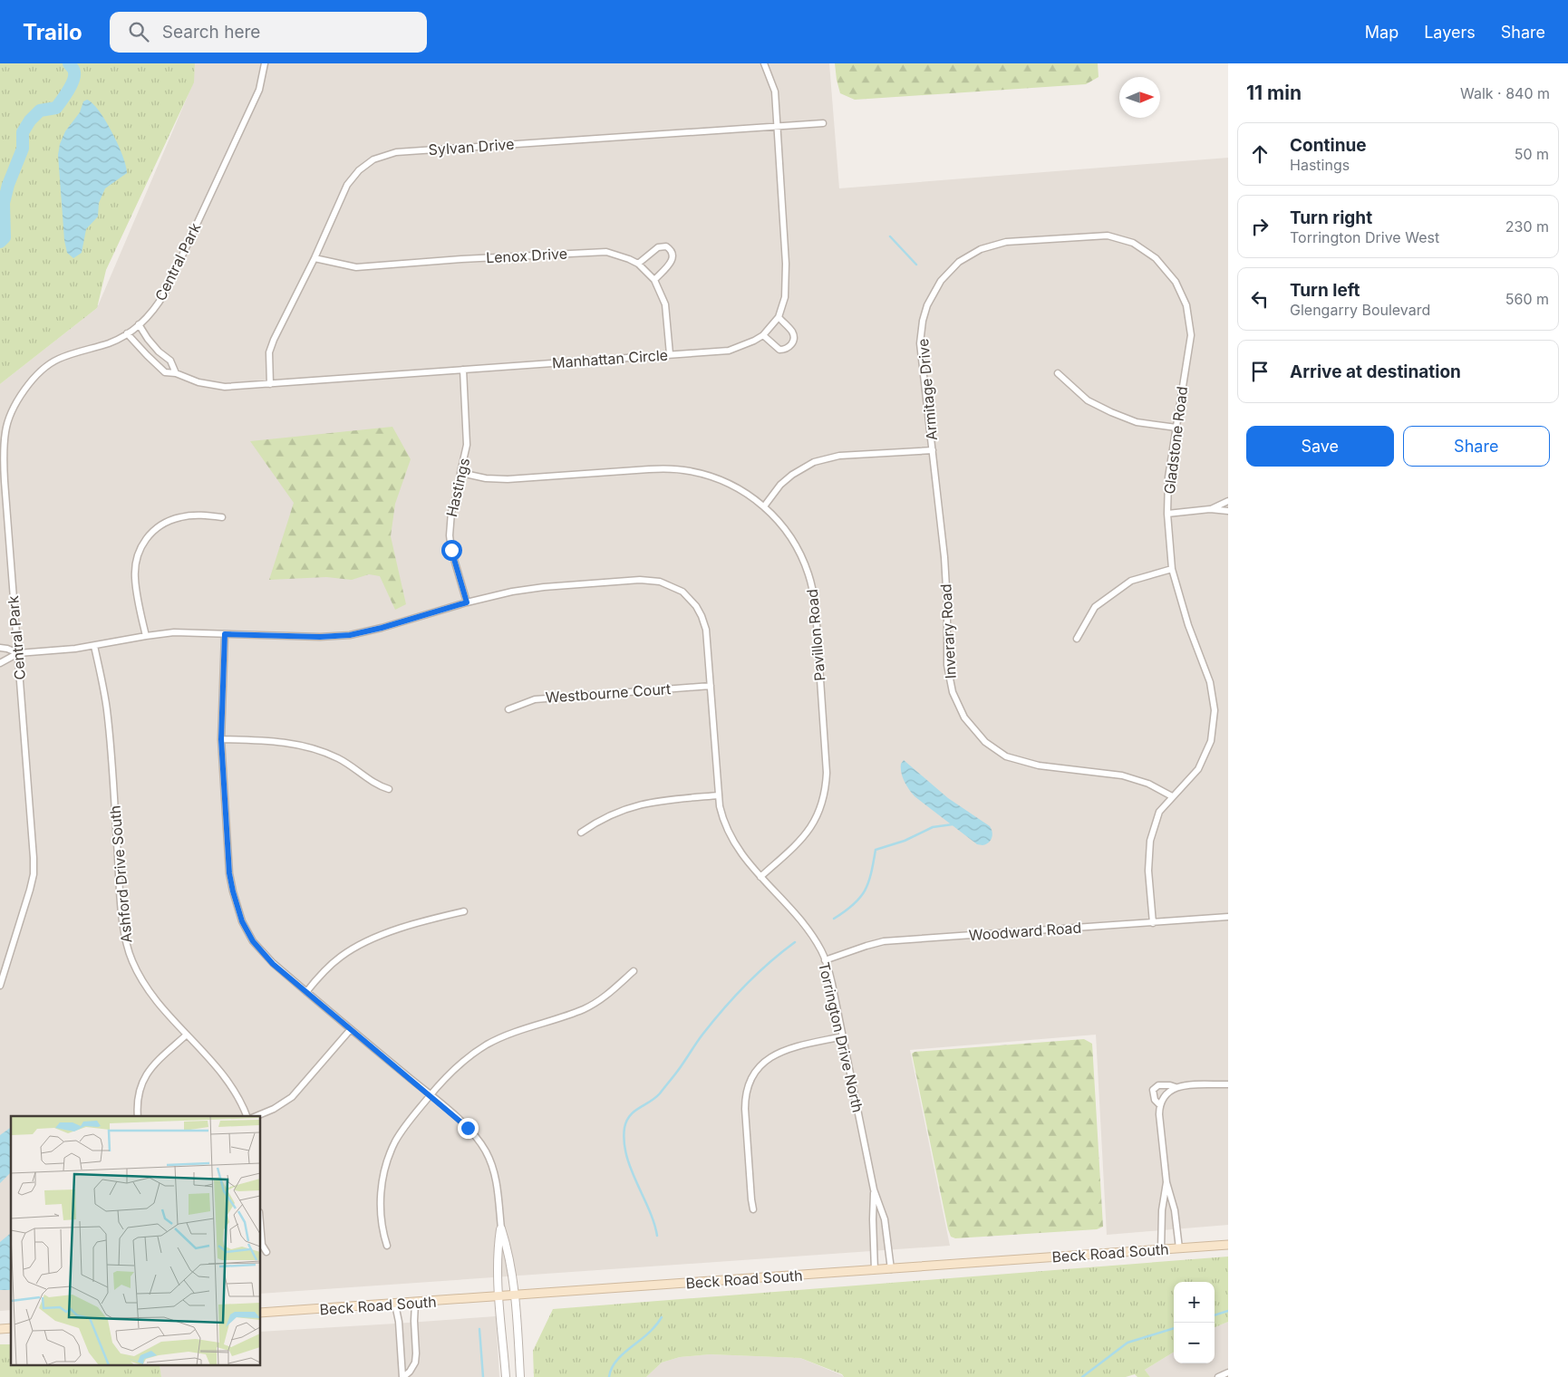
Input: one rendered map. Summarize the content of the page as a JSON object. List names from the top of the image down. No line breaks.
{"streets":{"main road":["Beck Road South"],"street":["Sylvan Drive","Lenox Drive","Central Park","Manhattan Circle","Armitage Drive","Gladstone Road","Hastings","Inverary Road","Pavillon Road","Westbourne Court","Ashford Drive South","Woodward Road","Torrington Drive North"]},"crossings":[["Sylvan Drive","Lenox Drive"],["Sylvan Drive","Manhattan Circle"],["Lenox Drive","Manhattan Circle"],["Central Park","Manhattan Circle"],["Manhattan Circle","Hastings"],["Armitage Drive","Gladstone Road"],["Armitage Drive","Inverary Road"],["Armitage Drive","Pavillon Road"],["Gladstone Road","Inverary Road"],["Gladstone Road","Woodward Road"],["Hastings","Pavillon Road"],["Hastings","Torrington Drive North"],["Pavillon Road","Torrington Drive North"],["Westbourne Court","Torrington Drive North"],["Woodward Road","Torrington Drive North"],["Torrington Drive North","Beck Road South"]],"north":"right","page":{"header":"Trailo","search":"Search here","nav":["Map","Layers","Share"],"heading":["11 min","Walk · 840 m"],"list":[["Continue","Hastings","50 m"],["Turn right","Torrington Drive West","230 m"],["Turn left","Glengarry Boulevard","560 m"],"Arrive at destination"],"buttons":["Save","Share"],"map_buttons":["+","−"]}}
